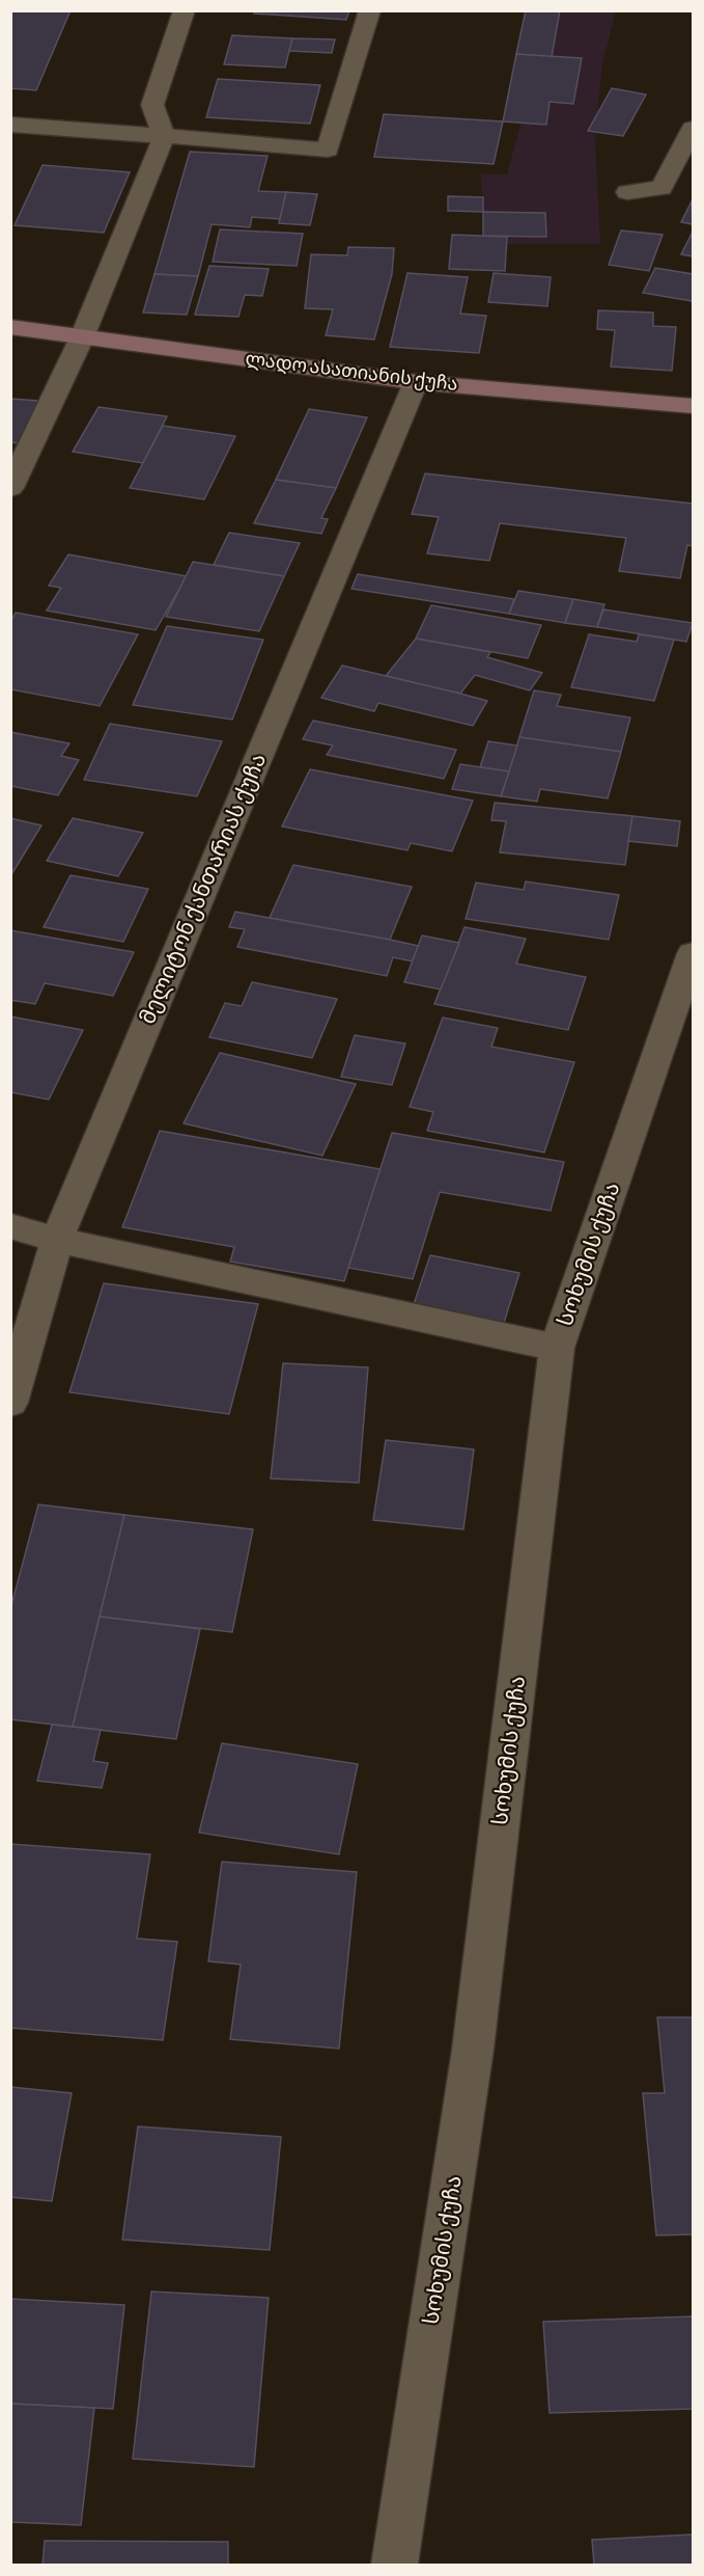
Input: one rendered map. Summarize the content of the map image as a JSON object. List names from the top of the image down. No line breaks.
{"streets":{"main road":["ლადო ასათიანის ქუჩა"],"street":["მელიტონ ქანთარიას ქუჩა","სოხუმის ქუჩა"]},"crossings":[["ლადო ასათიანის ქუჩა","მელიტონ ქანთარიას ქუჩა"]]}
